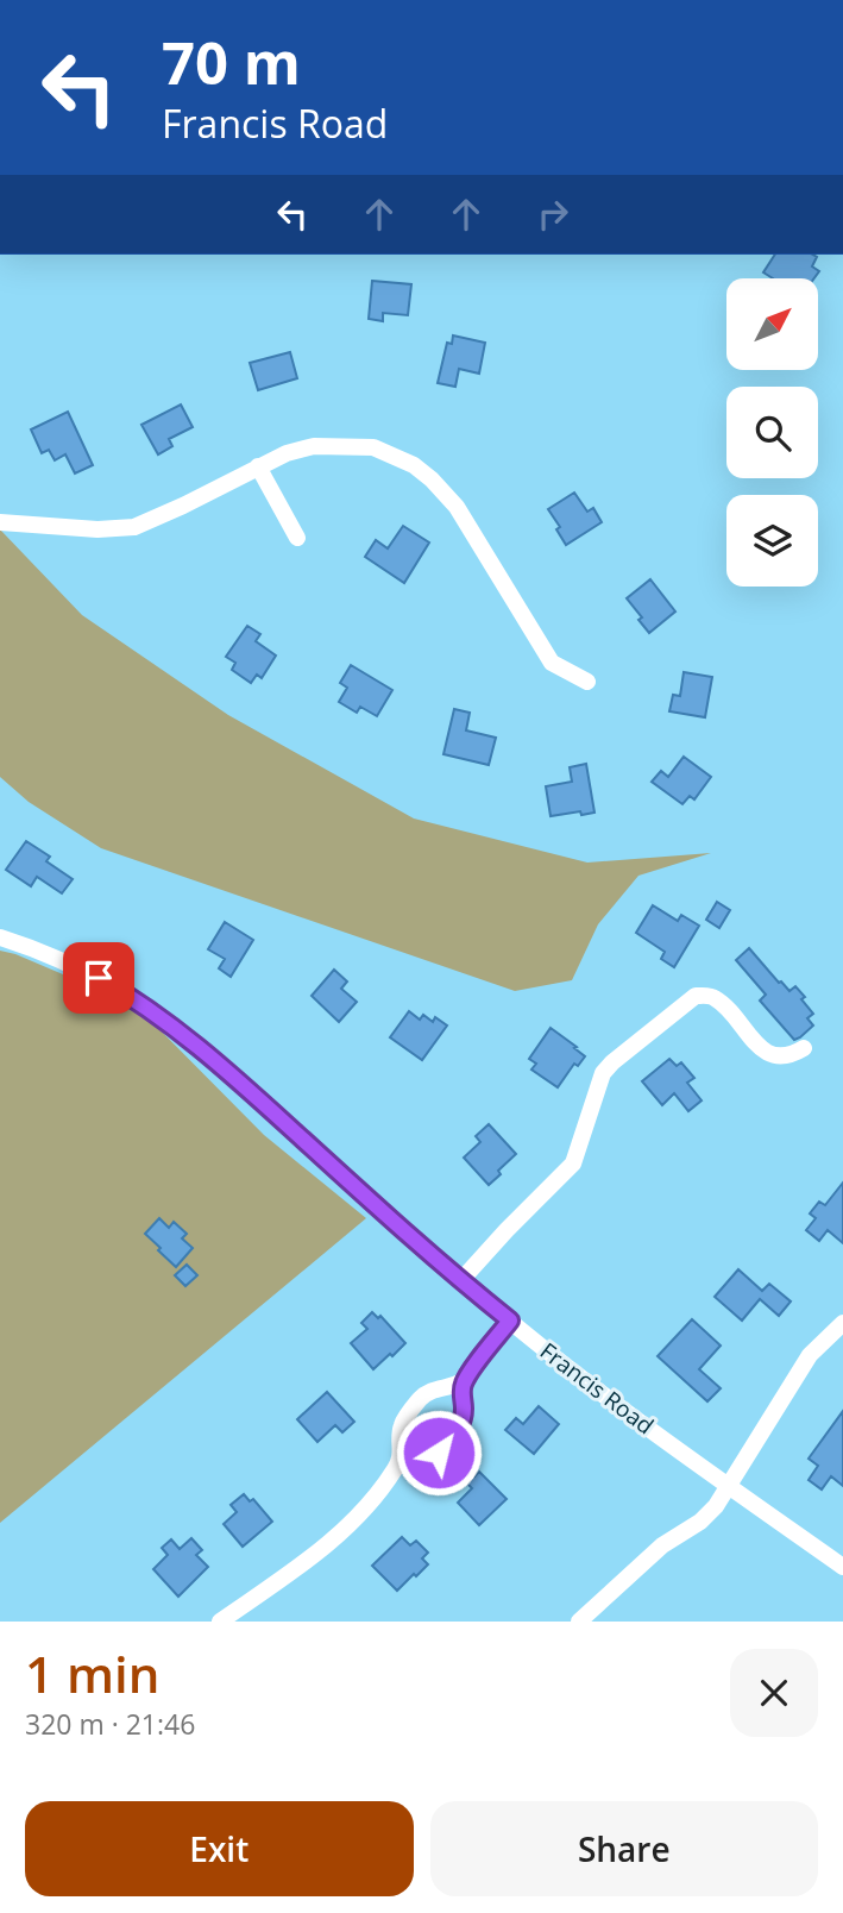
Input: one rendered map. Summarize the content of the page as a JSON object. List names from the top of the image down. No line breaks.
{"streets":{"street":["Francis Road"]},"north":"top right","page":{"turn":["70 m","Francis Road"],"heading":["1 min","320 m · 21:46"],"buttons":["Exit","Share"]}}
